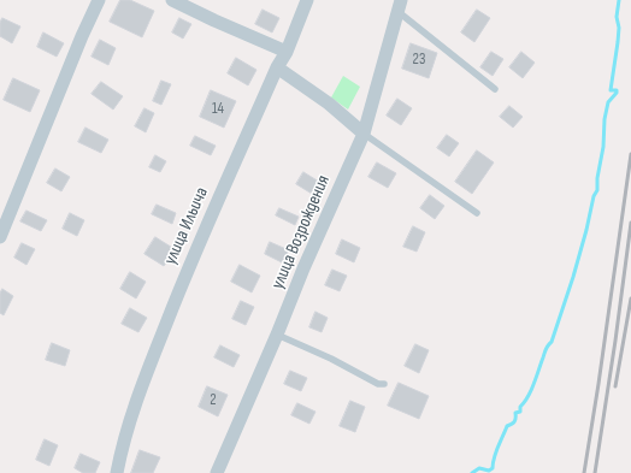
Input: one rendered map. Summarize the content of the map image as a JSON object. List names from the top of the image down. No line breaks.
{"streets":{"street":["улица Ильича","улица Возрождения"]},"house_numbers":["23","14","2"]}
